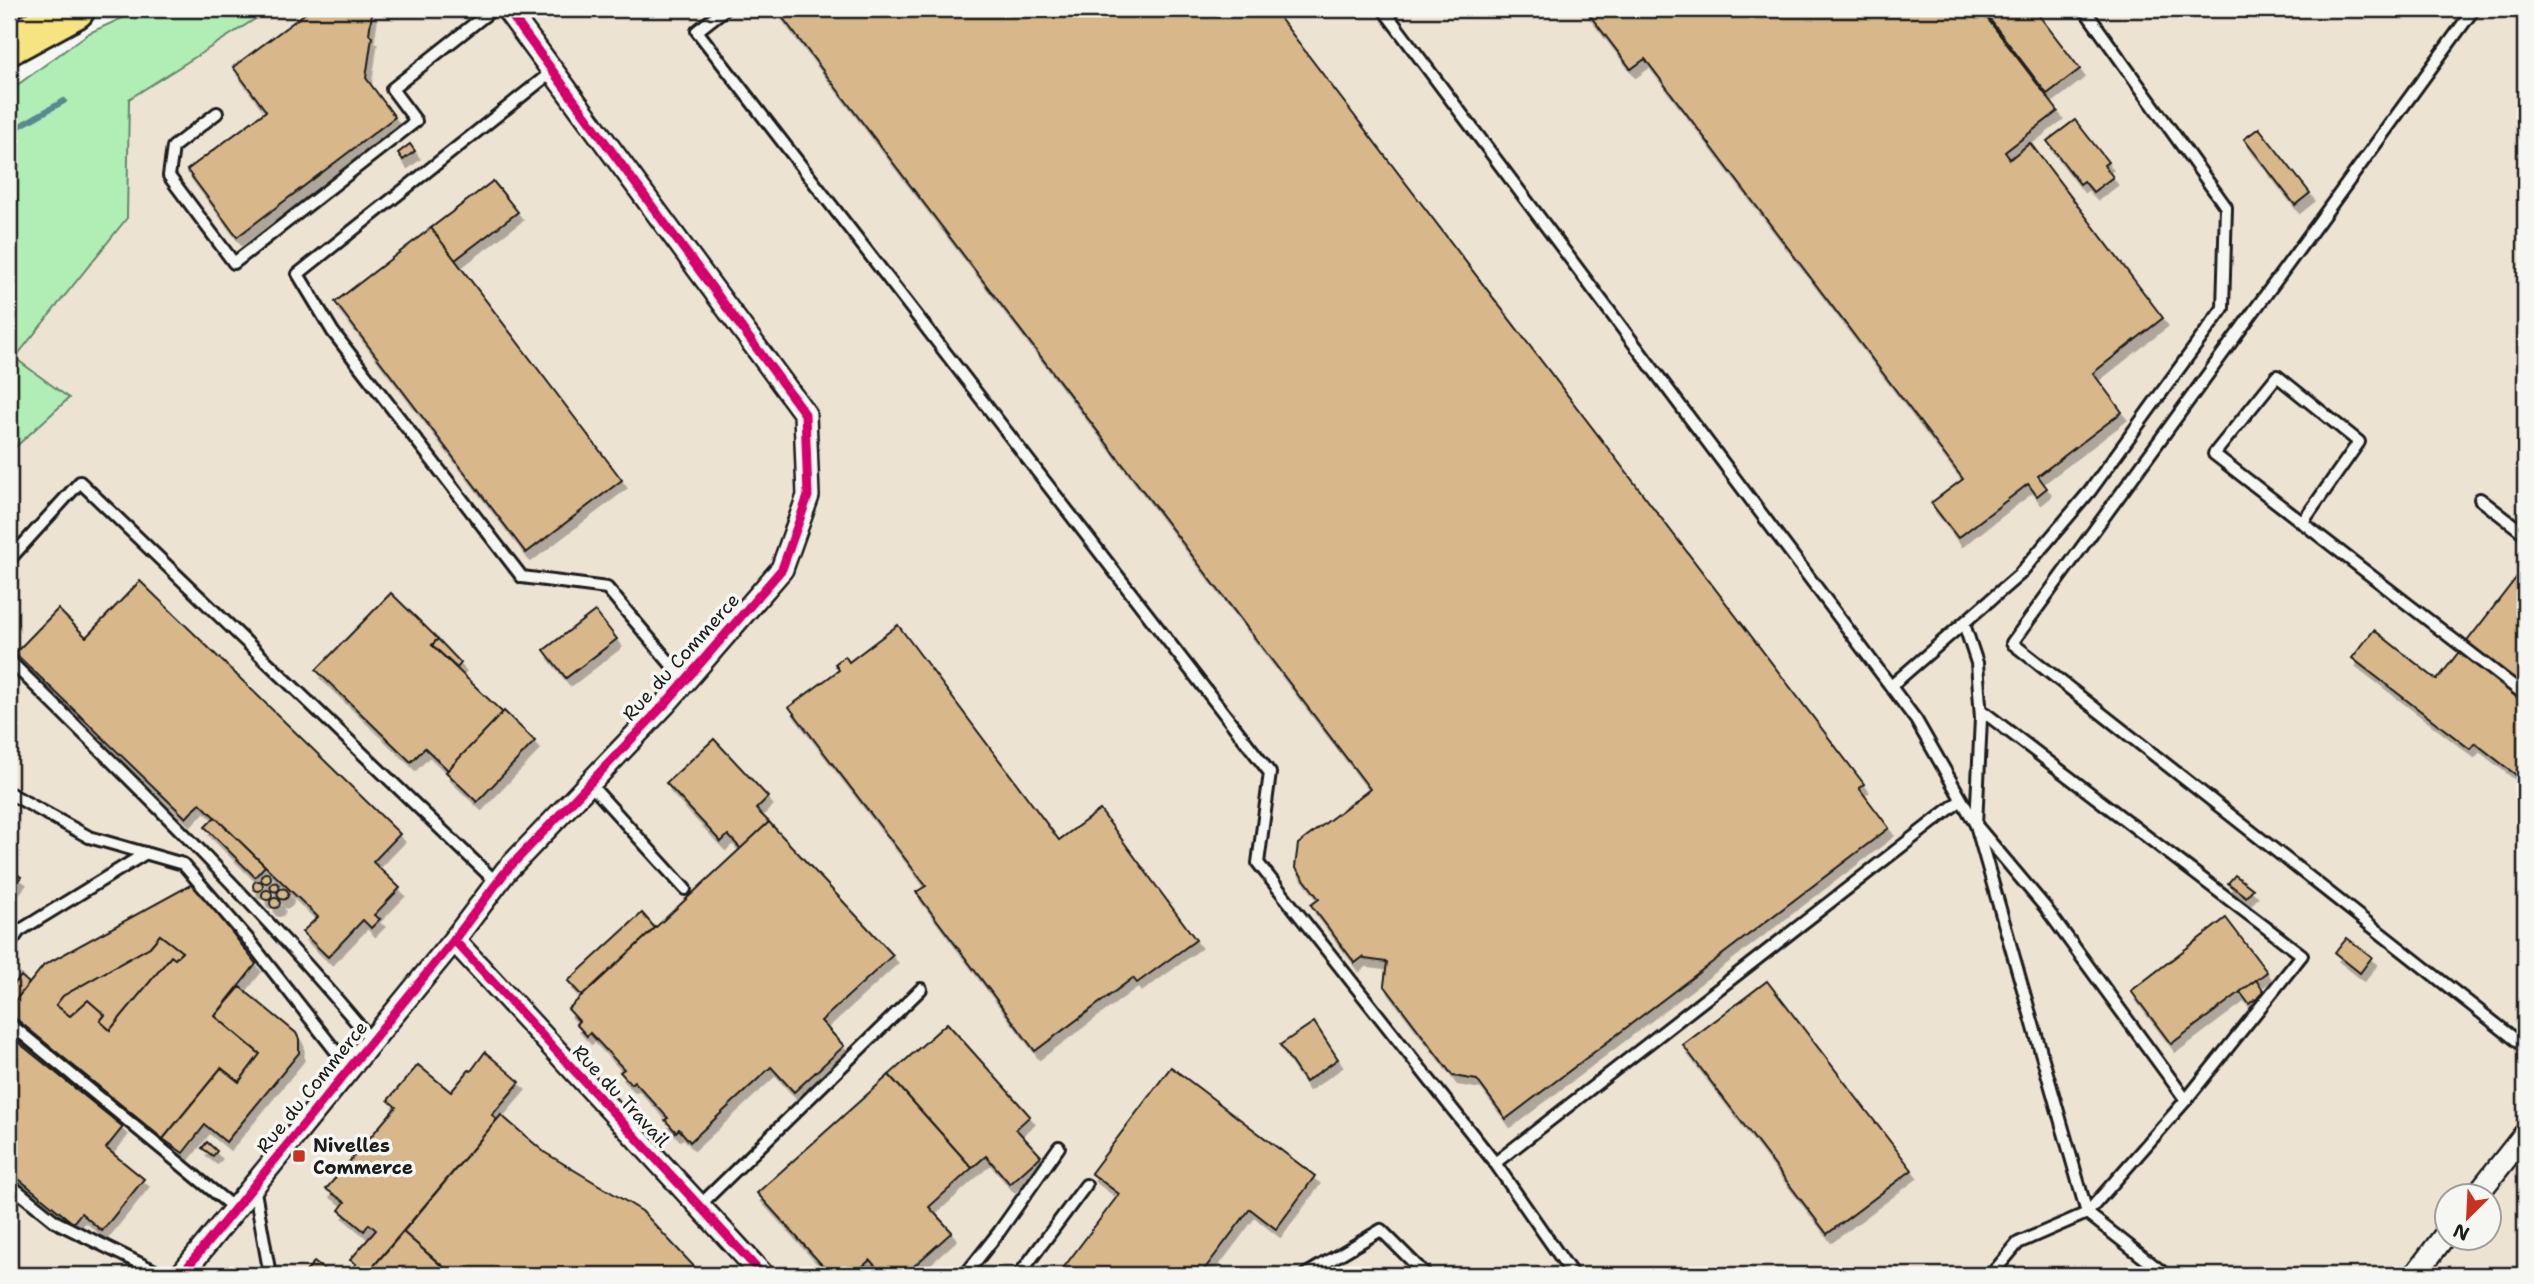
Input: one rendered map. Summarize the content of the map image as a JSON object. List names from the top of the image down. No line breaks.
{"streets":{"street":["Rue du Commerce","Rue du Travail"]},"crossings":[["Rue du Commerce","Rue du Travail"]],"places":{"transit":["Nivelles Commerce"]},"north":"bottom left"}
